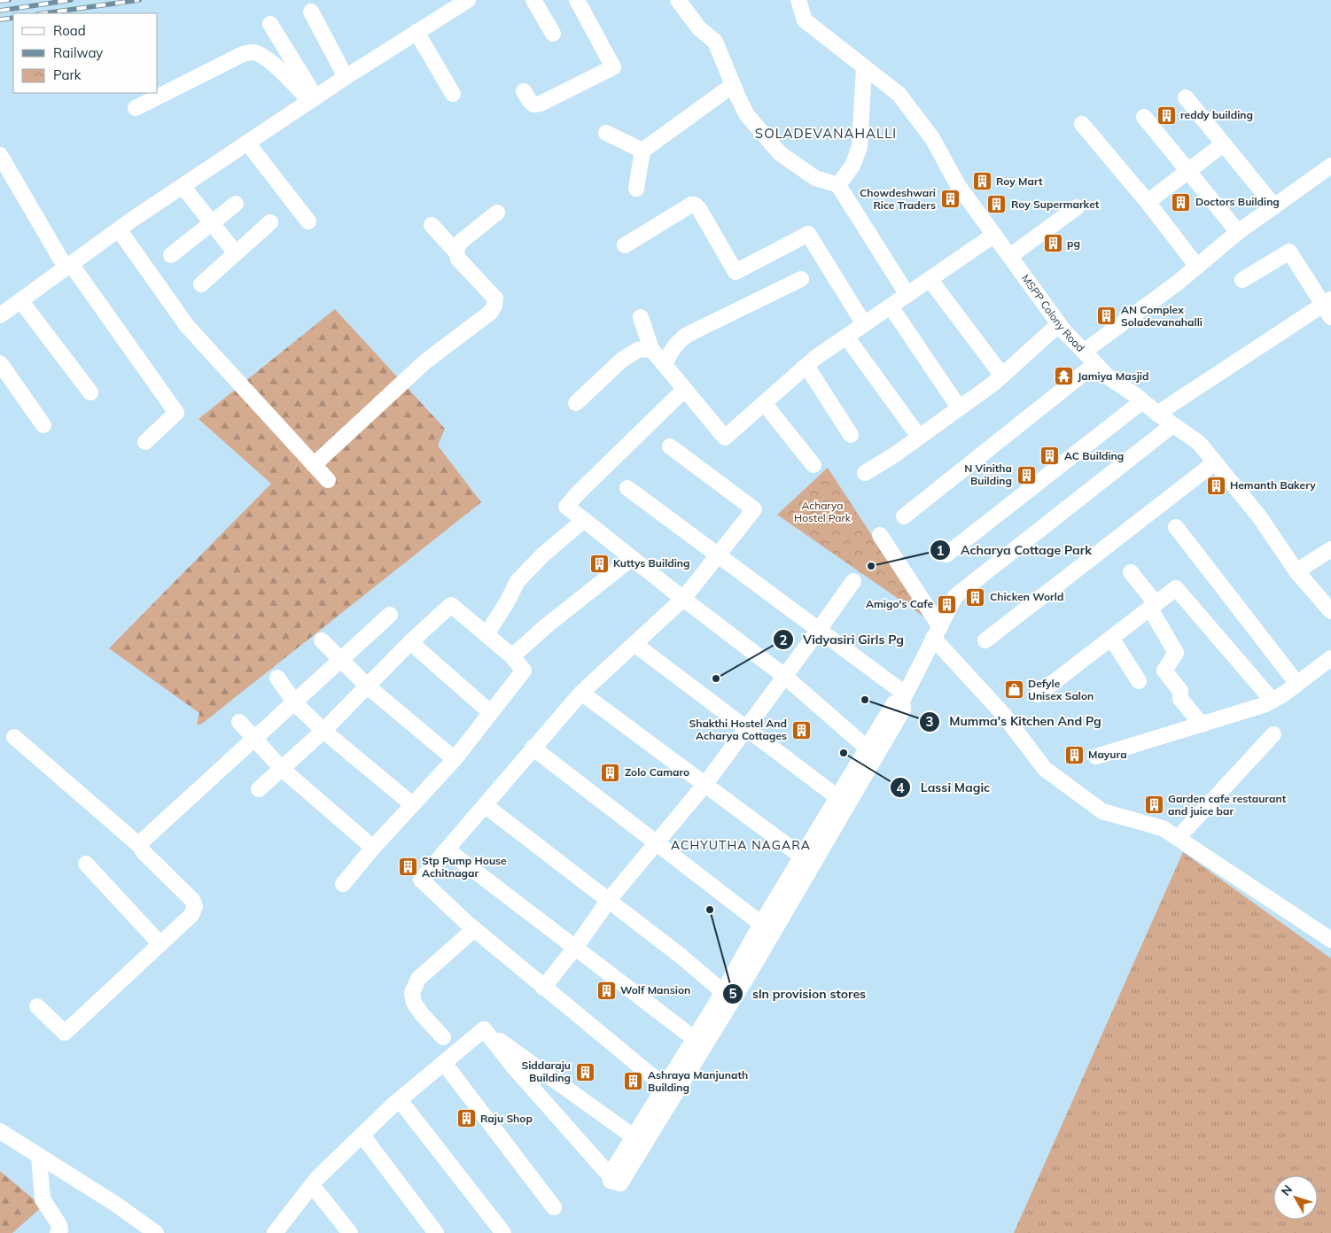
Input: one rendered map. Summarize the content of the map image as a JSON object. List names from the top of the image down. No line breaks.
{"streets":{"street":["MSPP Colony Road"]},"districts":["SOLADEVANAHALLI","ACHYUTHA NAGARA"],"parks":["Acharya Hostel Park"],"places":{"building":["reddy building","Roy Mart","Chowdeshwari Rice Traders","Doctors Building","Roy Supermarket","pg","AN Complex Soladevanahalli","AC Building","N Vinitha Building","Hemanth Bakery","Kuttys Building","Chicken World","Amigo's Cafe","Shakthi Hostel And Acharya Cottages","Mayura","Zolo Camaro","Garden cafe restaurant and juice bar","Stp Pump House Achitnagar","Wolf Mansion","Siddaraju Building","Ashraya Manjunath Building","Raju Shop"],"temple":["Jamiya Masjid"],"other":["Acharya Cottage Park","Vidyasiri Girls Pg","Mumma's Kitchen And Pg","Lassi Magic","sln provision stores"],"shop":["Defyle Unisex Salon"]},"legend":["Road","Railway","Park"],"north":"top left"}
